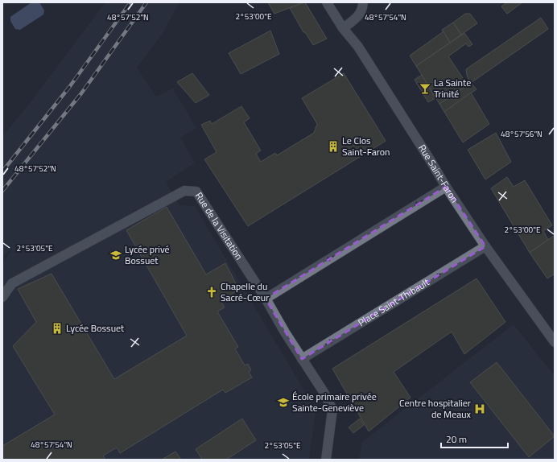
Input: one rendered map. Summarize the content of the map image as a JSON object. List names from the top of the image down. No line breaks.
{"streets":{"street":["Rue Saint-Faron","Rue de la Visitation","Place Saint-Thibault"]},"crossings":[["Rue Saint-Faron","Place Saint-Thibault"],["Rue de la Visitation","Place Saint-Thibault"]],"places":{"bar":["La Sainte Trinité"],"building":["Le Clos Saint-Faron","Lycée Bossuet"],"school or university":["Lycée privé Bossuet","École primaire privée Sainte-Geneviève"],"church":["Chapelle du Sacré-Cœur"],"hospital":["Centre hospitalier de Meaux"]},"scale_bar":"20 m","coordinates":["2°53'00\"E","48°57'52\"N","48°57'54\"N","48°57'56\"N","2°53'05\"E"]}
